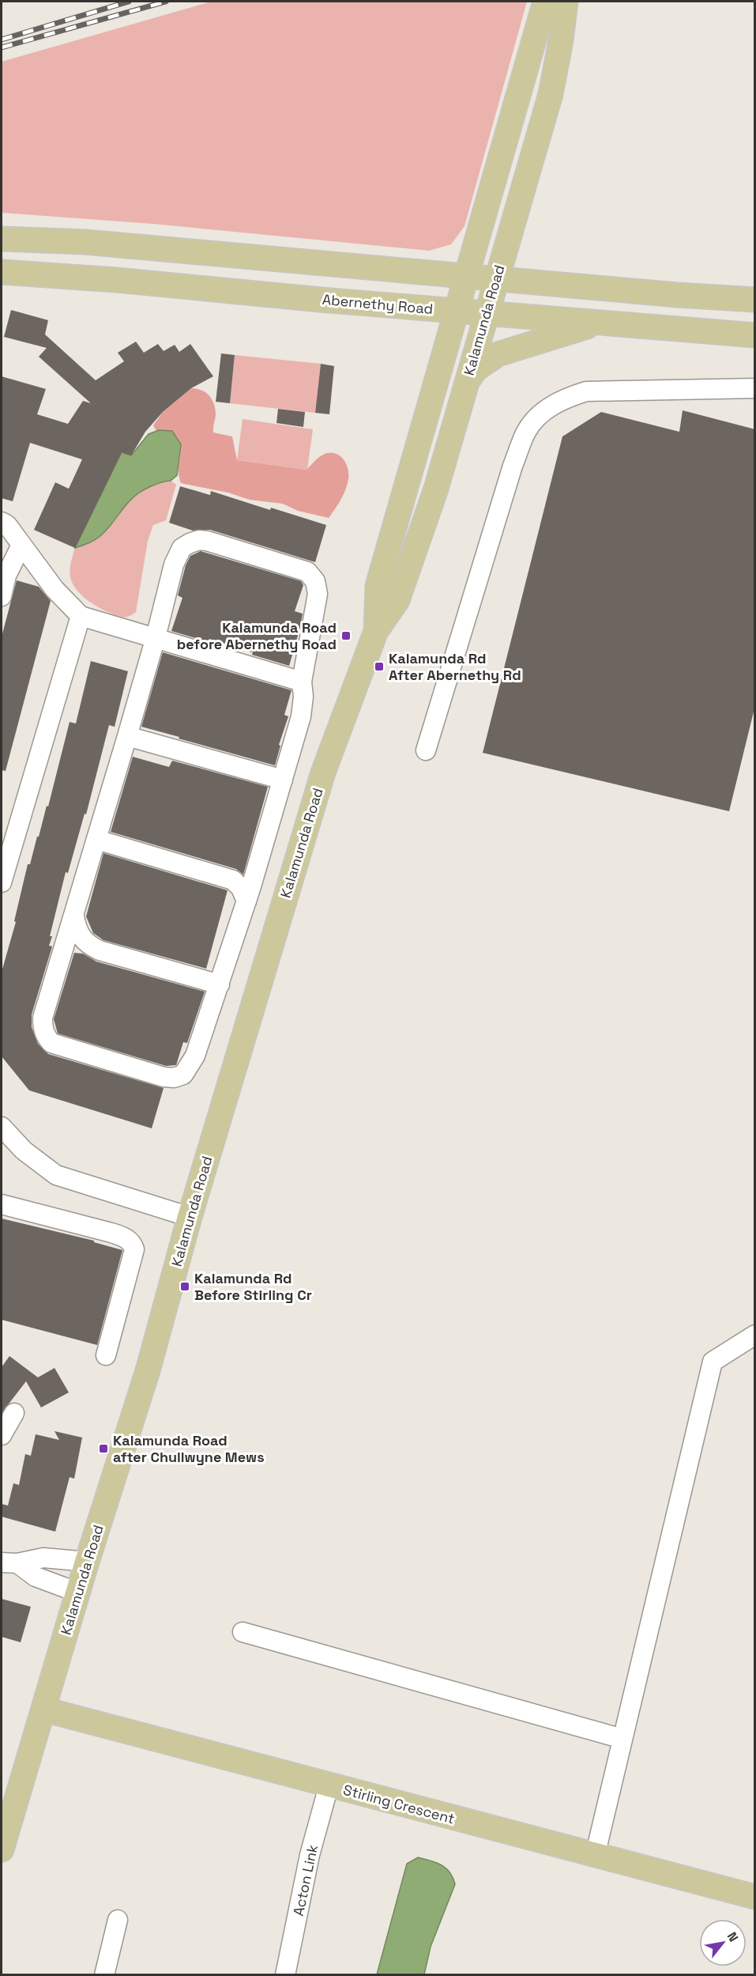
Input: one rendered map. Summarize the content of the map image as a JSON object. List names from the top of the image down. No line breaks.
{"streets":{"main road":["Abernethy Road","Kalamunda Road","Stirling Crescent"],"street":["Acton Link"]},"crossings":[["Abernethy Road","Kalamunda Road"],["Kalamunda Road","Stirling Crescent"],["Stirling Crescent","Acton Link"]],"places":{"transit":["Kalamunda Road before Abernethy Road","Kalamunda Rd After Abernethy Rd","Kalamunda Rd Before Stirling Cr","Kalamunda Road after Chullwyne Mews"]},"north":"top right"}
